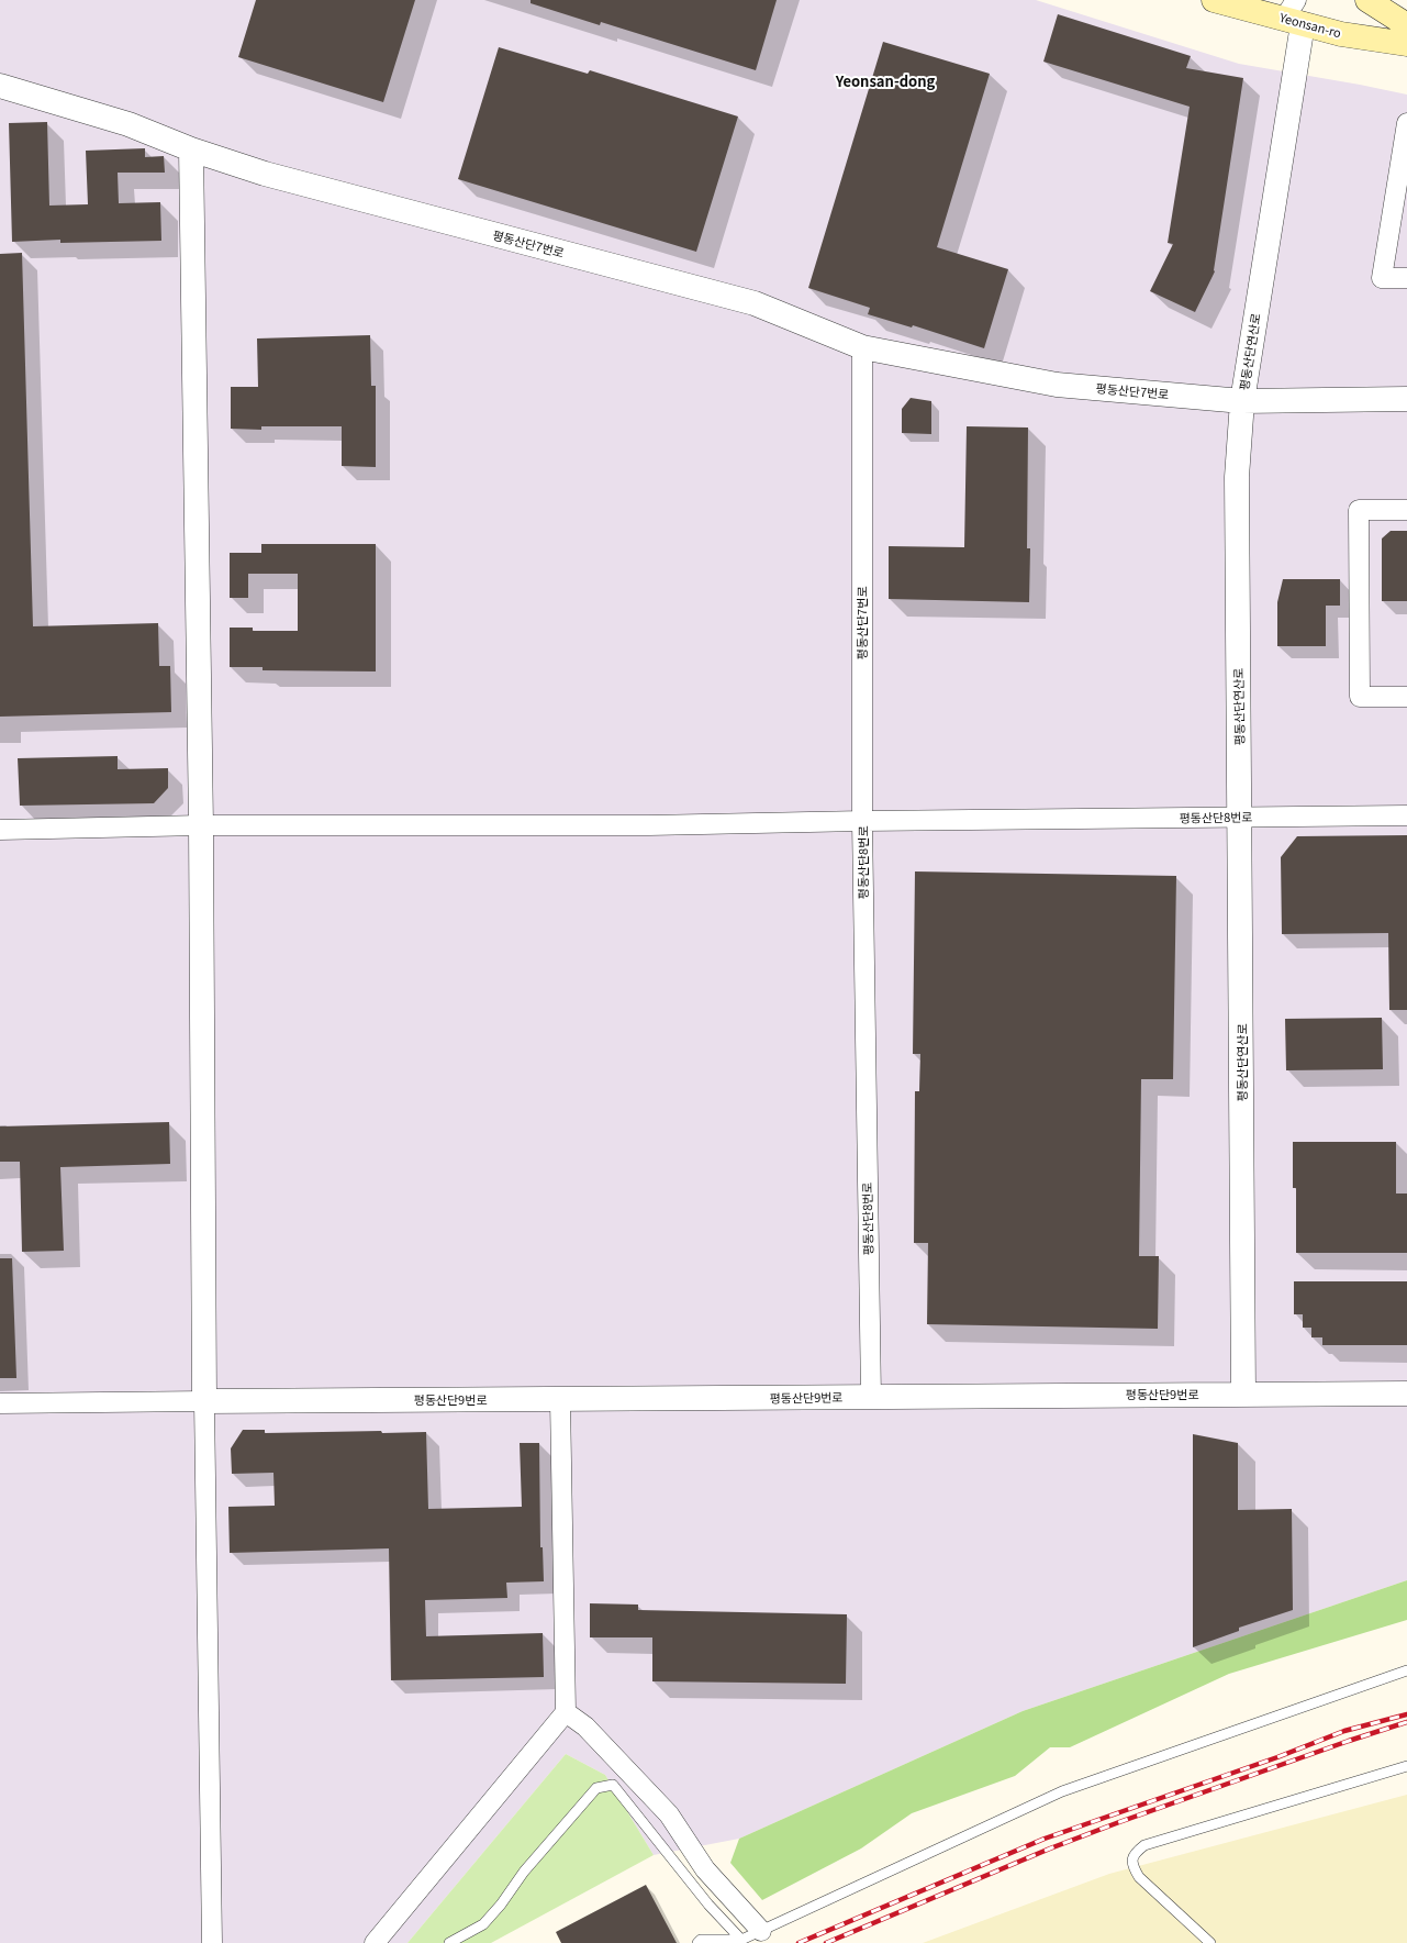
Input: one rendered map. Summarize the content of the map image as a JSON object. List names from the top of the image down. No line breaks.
{"streets":{"main road":["Yeonsan-ro"],"street":["평동산단7번로","평동산단연산로","평동산단8번로","평동산단9번로"]},"crossings":[["Yeonsan-ro","평동산단연산로"],["평동산단7번로","평동산단연산로"],["평동산단7번로","평동산단8번로"],["평동산단연산로","평동산단8번로"],["평동산단연산로","평동산단9번로"],["평동산단8번로","평동산단9번로"]],"districts":["Yeonsan-dong"]}
